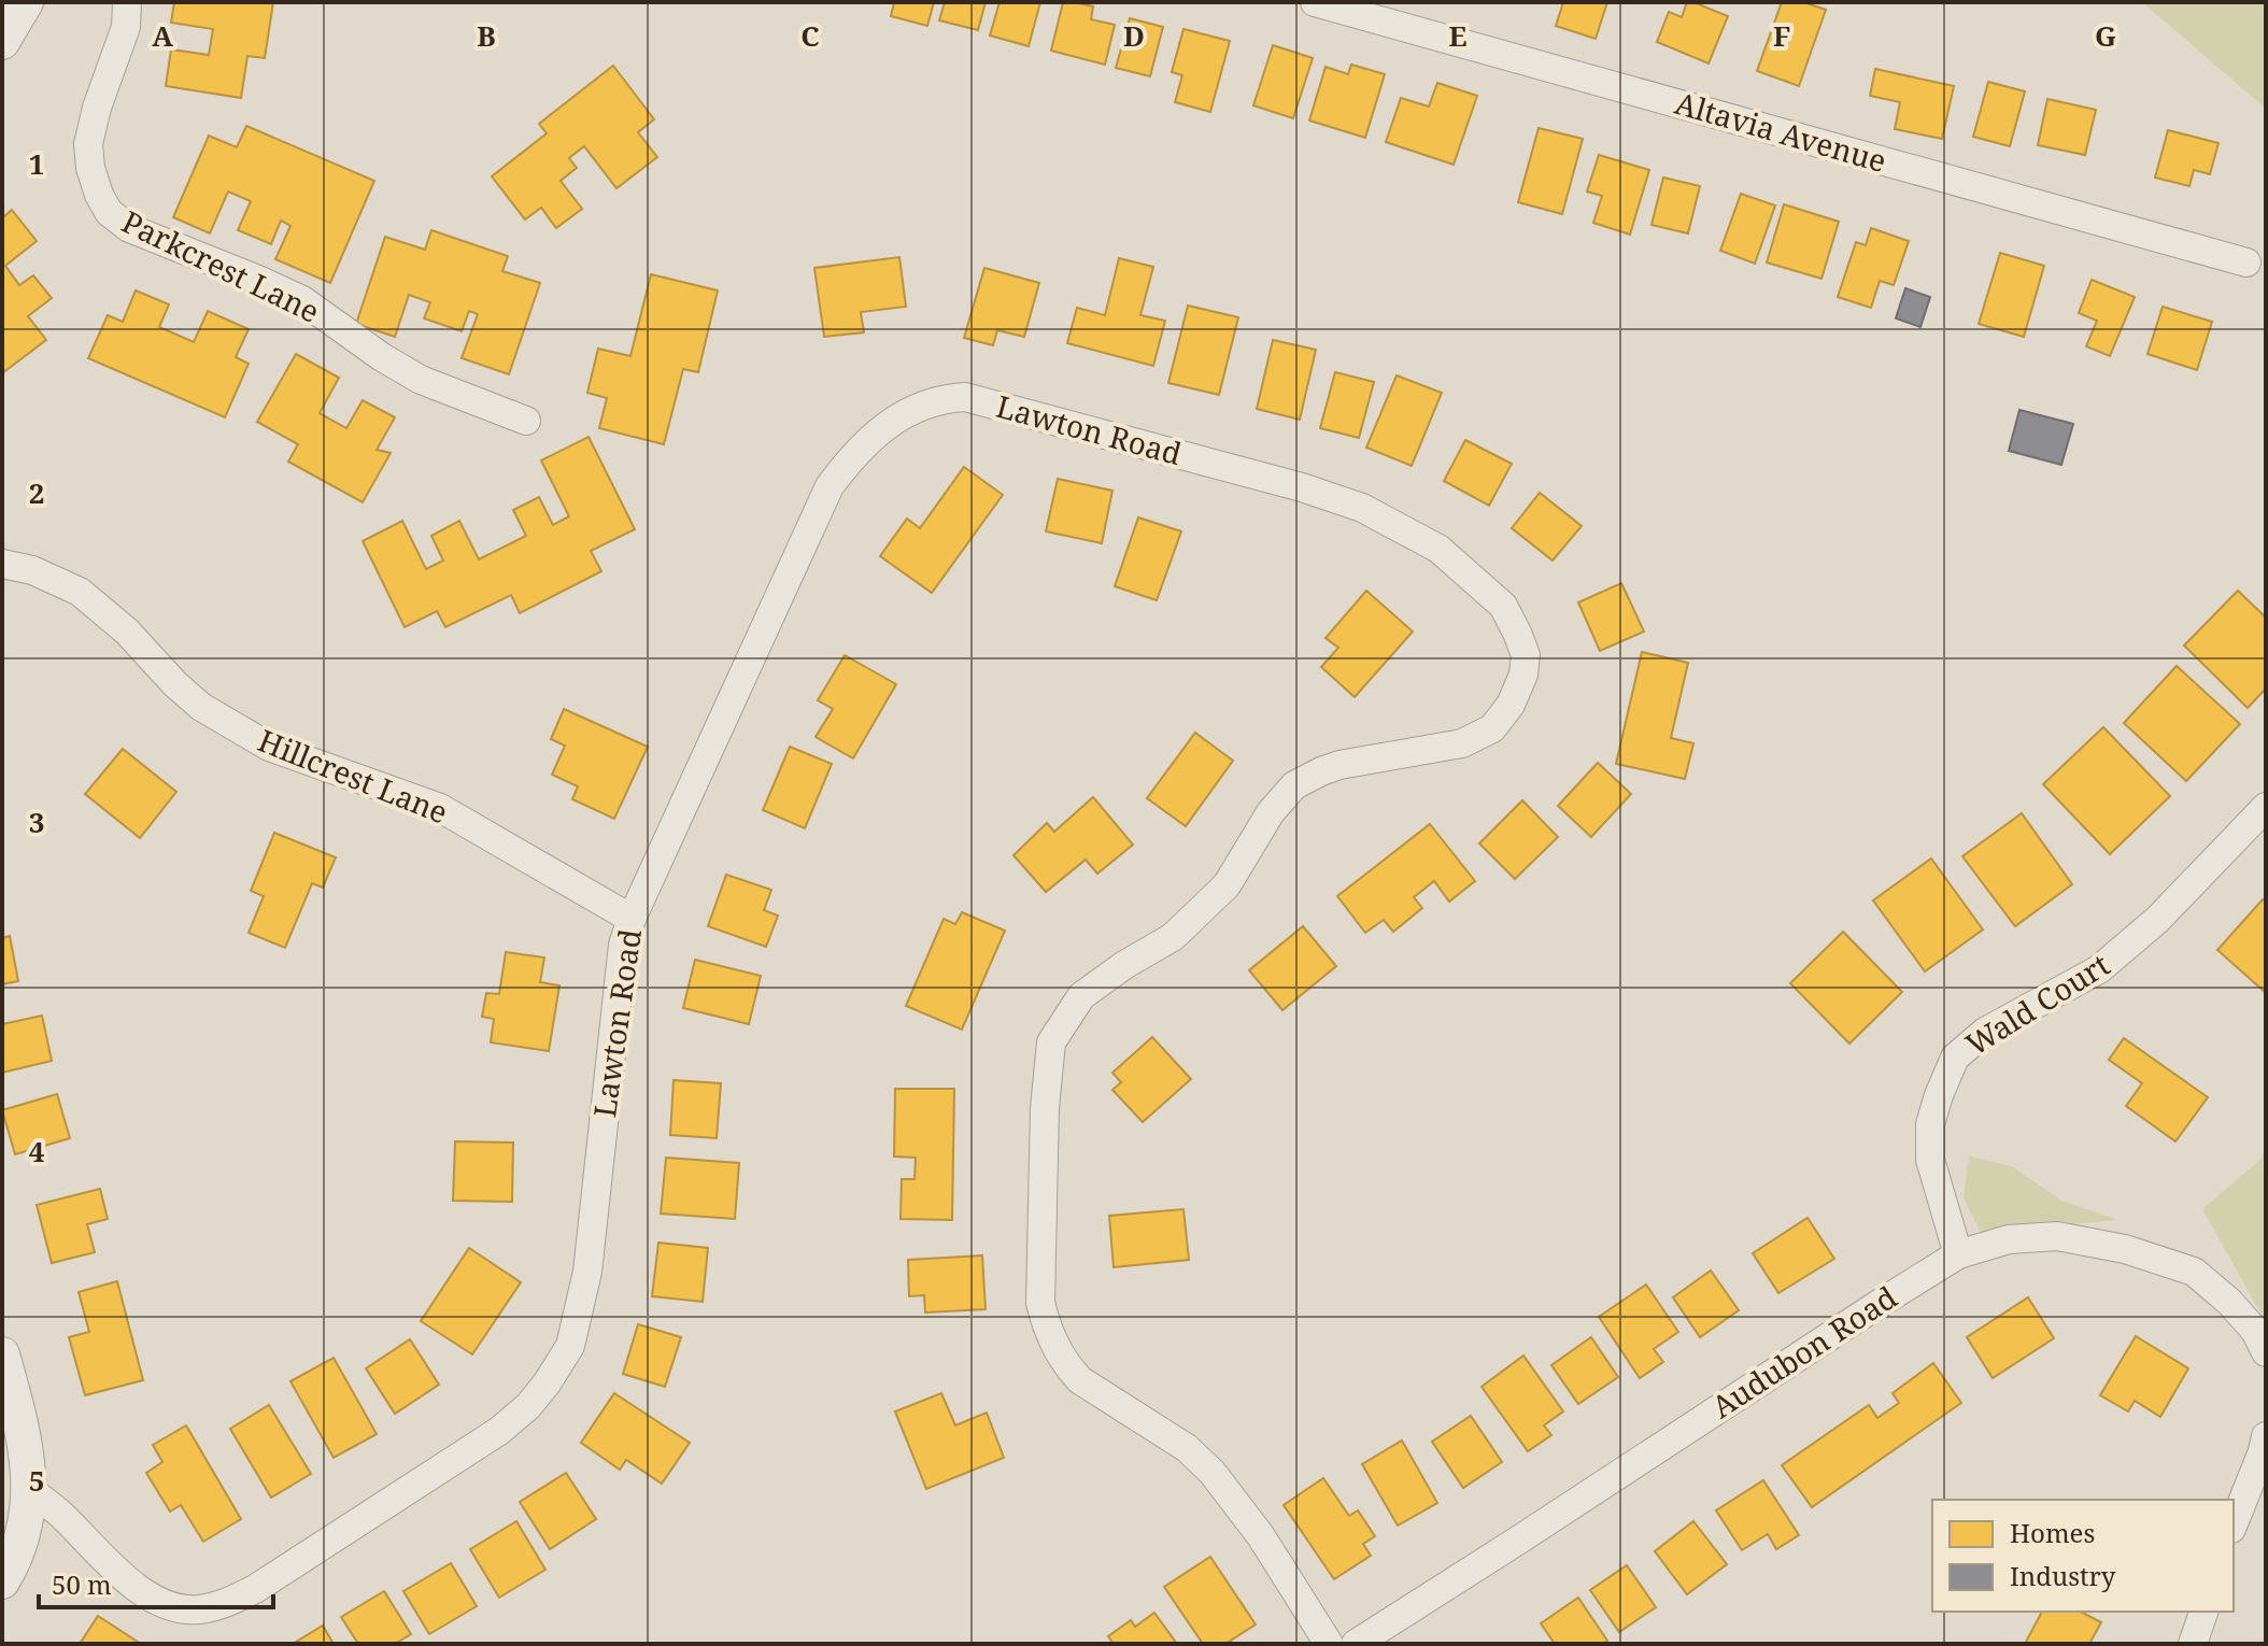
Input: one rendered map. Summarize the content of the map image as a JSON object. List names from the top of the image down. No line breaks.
{"streets":{"street":["Altavia Avenue","Parkcrest Lane","Lawton Road","Hillcrest Lane","Wald Court","Audubon Road"]},"crossings":[["Lawton Road","Hillcrest Lane"],["Wald Court","Audubon Road"]],"legend":["Homes","Industry"],"scale_bar":"50 m","grid":{"columns":["A","B","C","D","E","F","G"],"rows":["1","2","3","4","5"]}}
